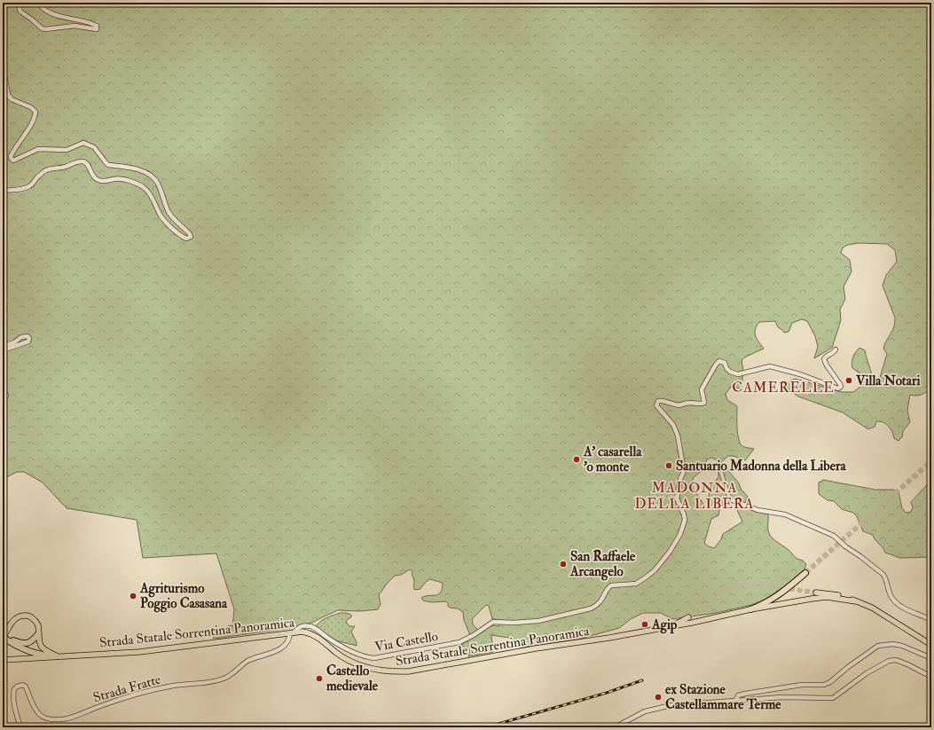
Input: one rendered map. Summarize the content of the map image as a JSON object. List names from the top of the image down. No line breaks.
{"streets":{"main road":["Strada Statale Sorrentina Panoramica"],"street":["Via Castello","Strada Fratte"]},"crossings":[["Strada Statale Sorrentina Panoramica","Via Castello"],["Strada Statale Sorrentina Panoramica","Strada Fratte"],["Via Castello","Strada Fratte"]],"districts":["CAMERELLE","MADONNA DELLA LIBERA"],"places":["Villa Notari","A' casarella 'o monte","Santuario Madonna della Libera","San Raffaele Arcangelo","Agriturismo Poggio Casasana","Agip","Castello medievale","ex Stazione Castellammare Terme"]}
